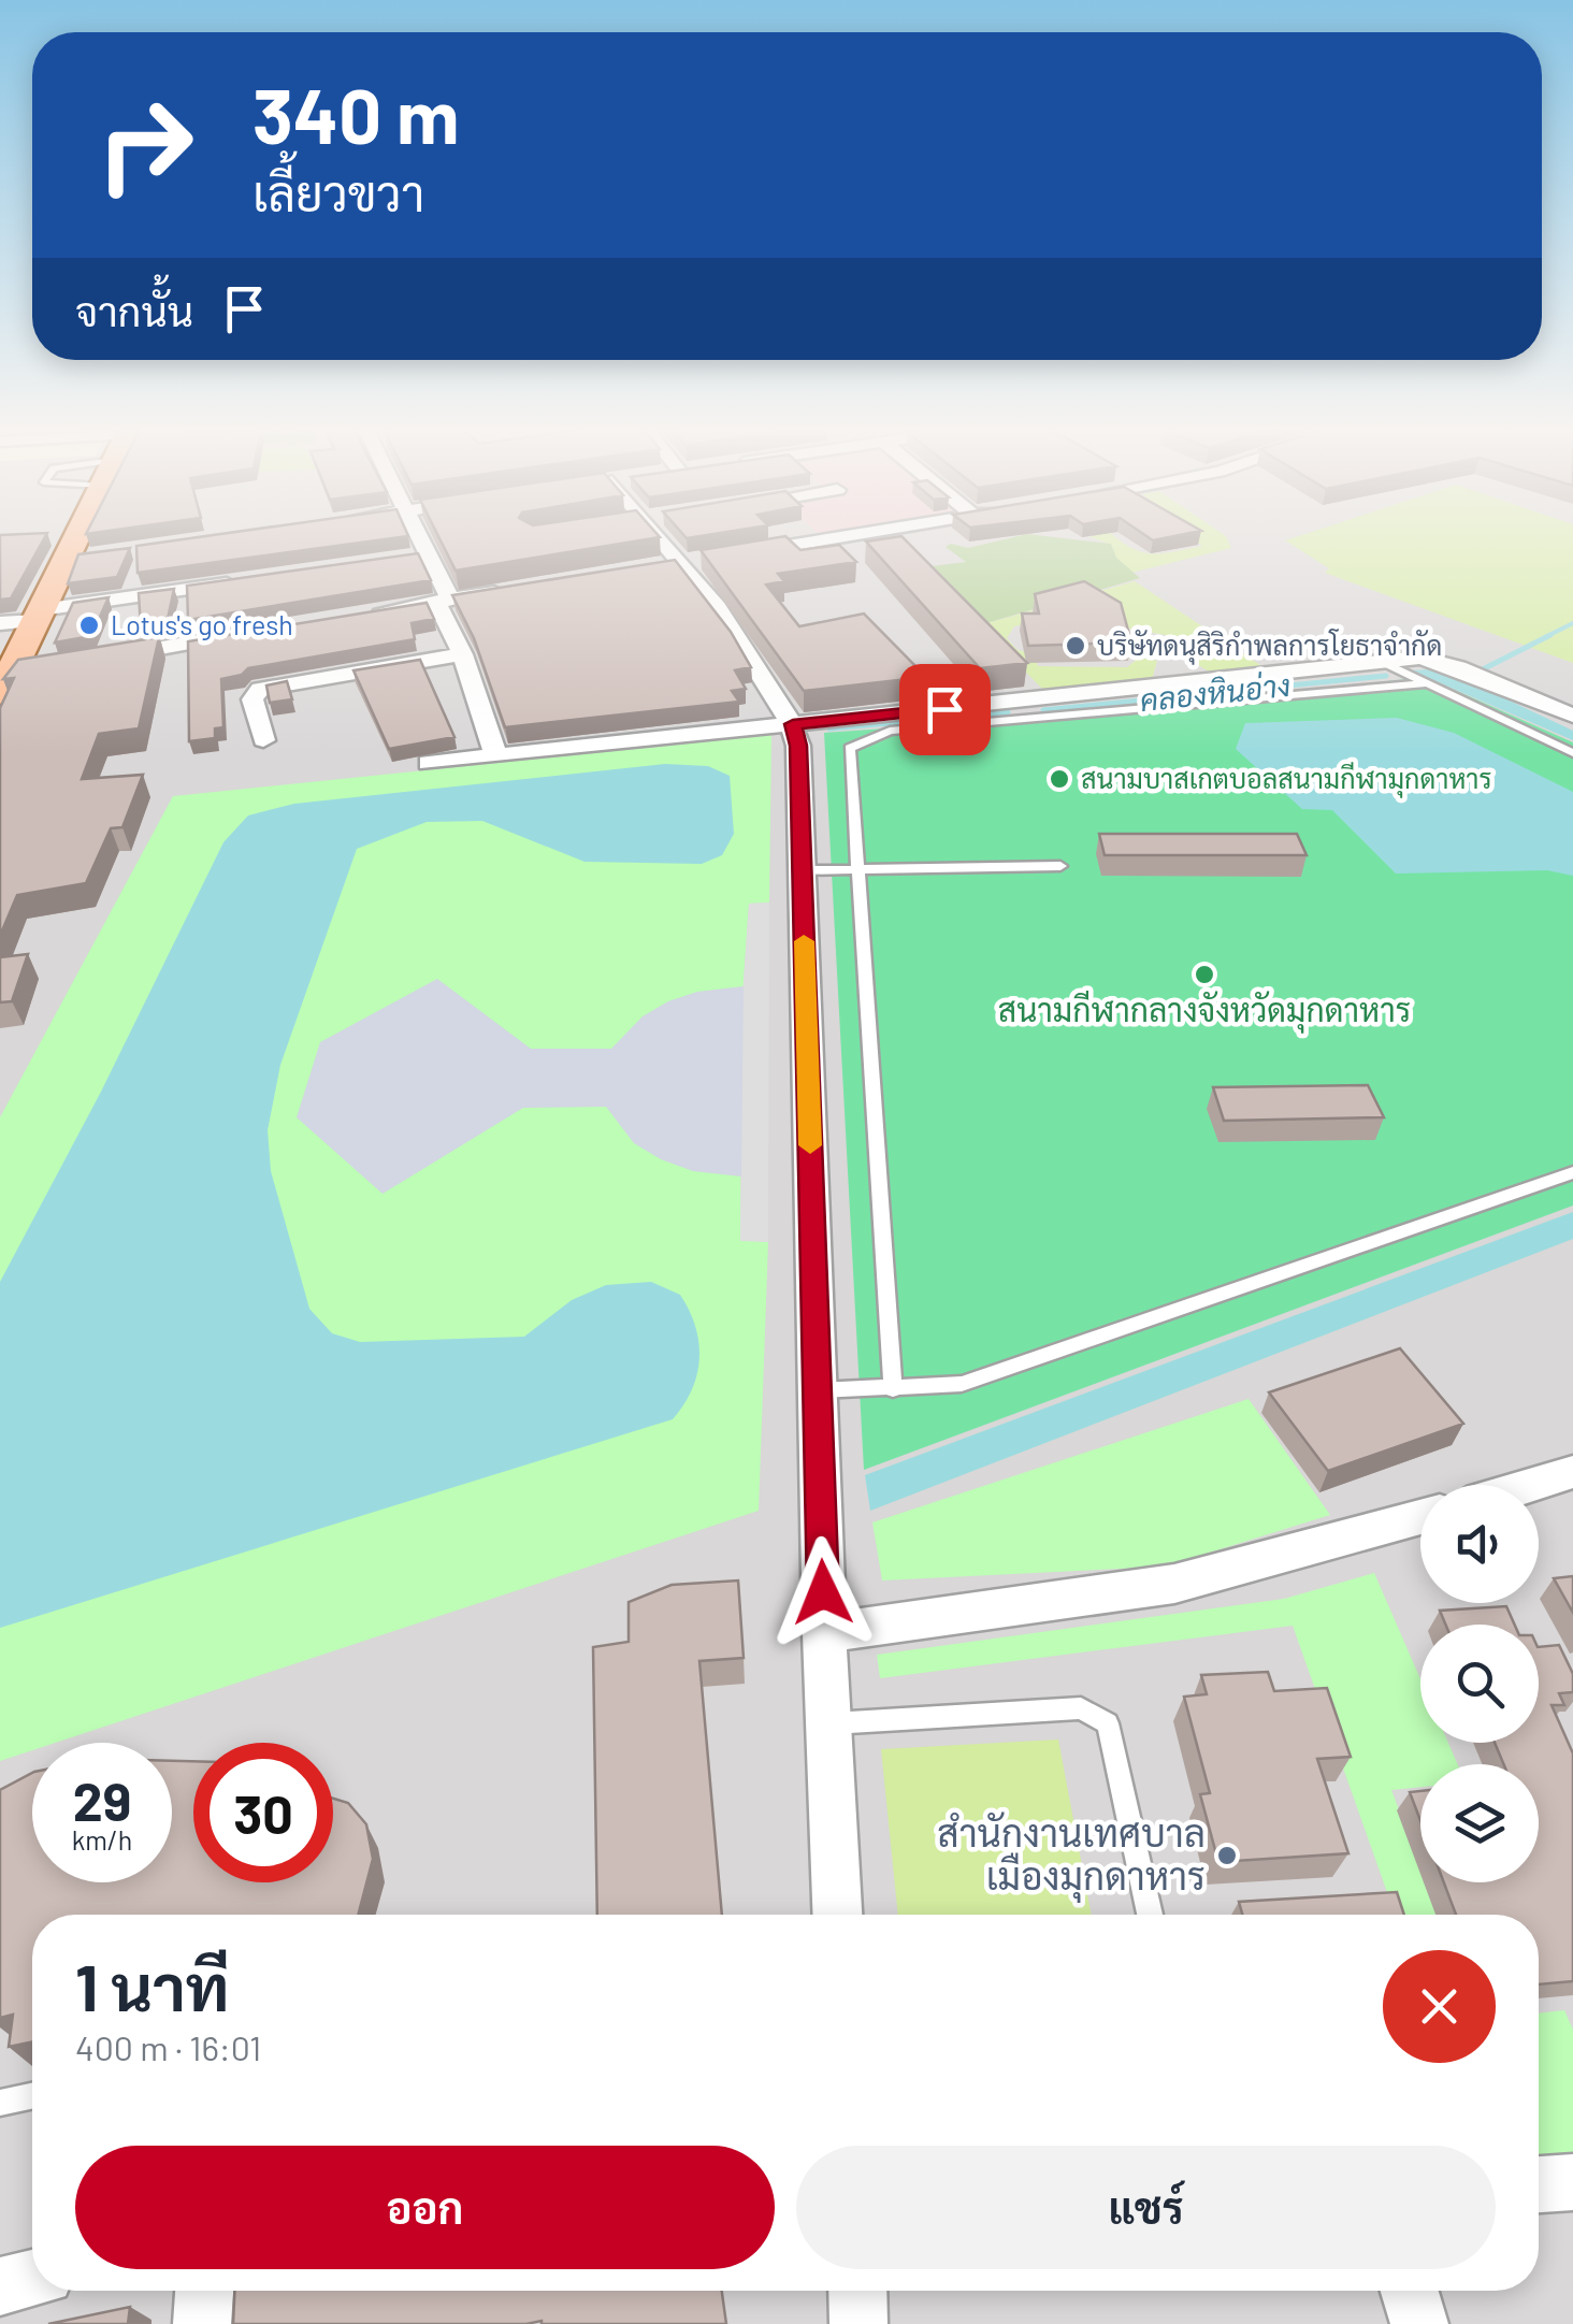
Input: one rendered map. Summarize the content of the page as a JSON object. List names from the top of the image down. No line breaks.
{"water":["คลองหินอ่าง"],"places":["Lotus's go fresh","บริษัทดนุสิริกำพลการโยธาจำกัด","สนามบาสเกตบอลสนามกีฬามุกดาหาร","สนามกีฬากลางจังหวัดมุกดาหาร","สำนักงานเทศบาล เมืองมุกดาหาร"],"page":{"turn":["340 m","เลี้ยวขวา"],"then":"จากนั้น","speed":"29 km/h","limit":"30","heading":["1 นาที","400 m · 16:01"],"buttons":["ออก","แชร์"]}}
